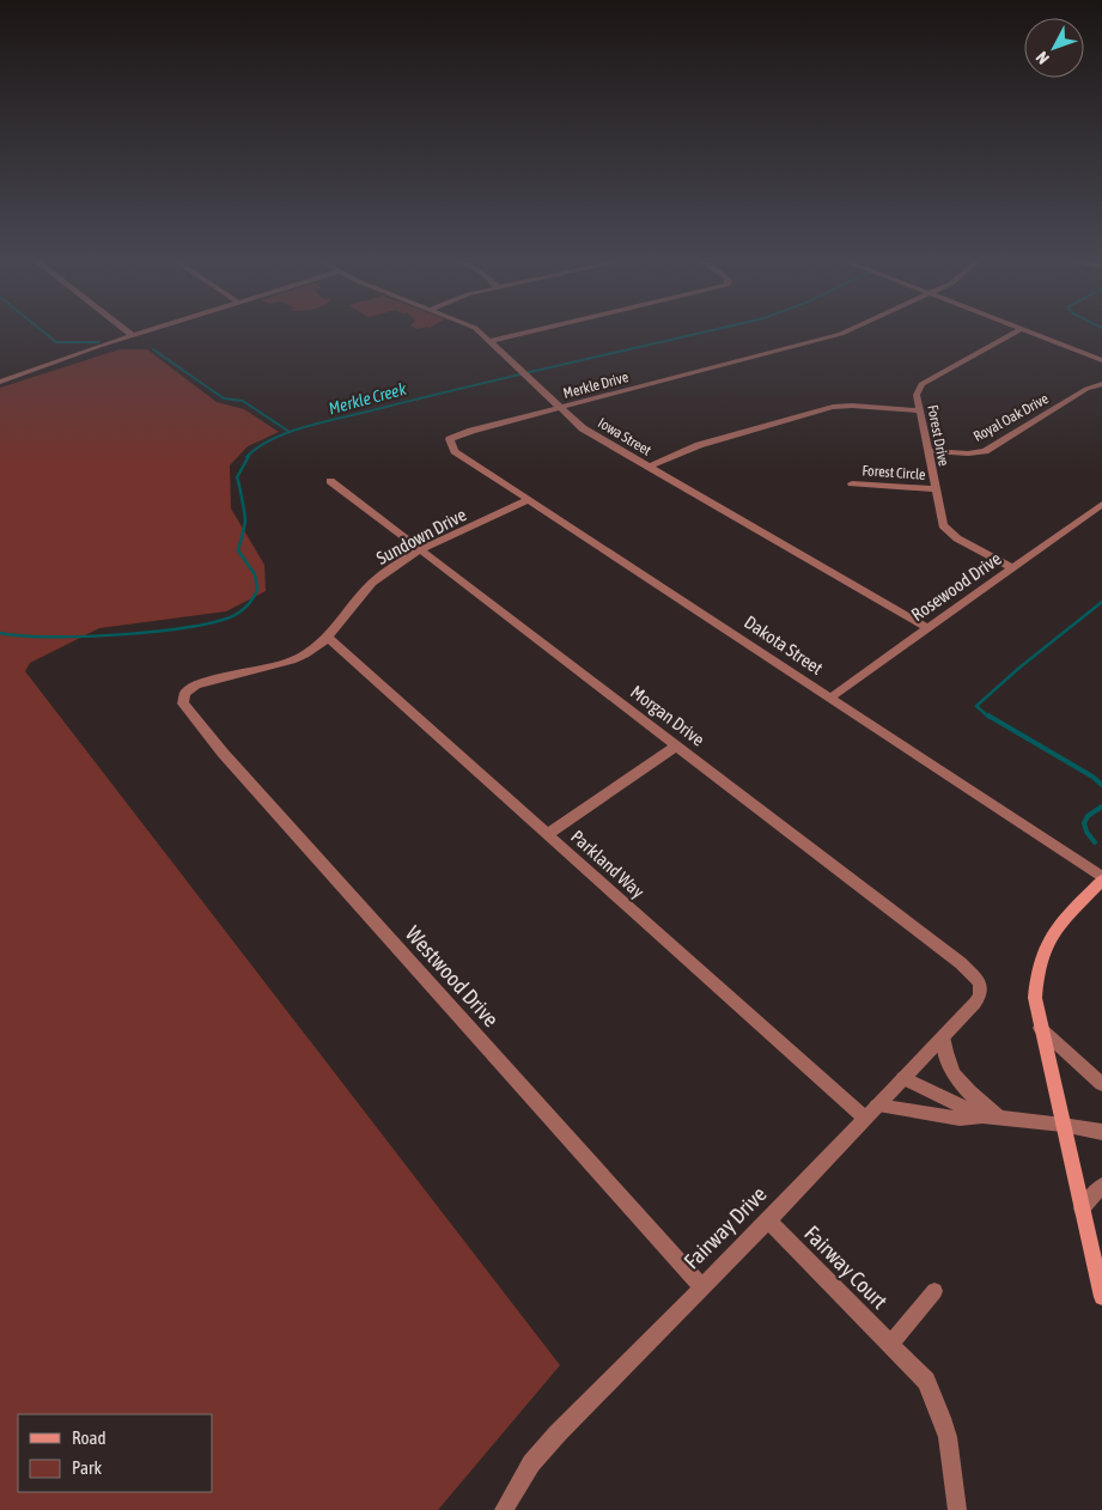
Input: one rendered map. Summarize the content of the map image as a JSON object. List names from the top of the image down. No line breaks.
{"streets":{"street":["Merkle Drive","Royal Oak Drive","Forest Drive","Iowa Street","Forest Circle","Sundown Drive","Rosewood Drive","Dakota Street","Morgan Drive","Parkland Way","Westwood Drive","Fairway Drive","Fairway Court"]},"crossings":[["Merkle Drive","Iowa Street"],["Merkle Drive","Dakota Street"],["Royal Oak Drive","Forest Drive"],["Forest Drive","Forest Circle"],["Forest Drive","Rosewood Drive"],["Iowa Street","Rosewood Drive"],["Sundown Drive","Dakota Street"],["Sundown Drive","Morgan Drive"],["Sundown Drive","Parkland Way"],["Sundown Drive","Westwood Drive"],["Rosewood Drive","Dakota Street"],["Morgan Drive","Fairway Drive"],["Parkland Way","Fairway Drive"],["Westwood Drive","Fairway Drive"],["Fairway Drive","Fairway Court"]],"water":["Merkle Creek"],"legend":["Road","Park"],"north":"bottom left"}
